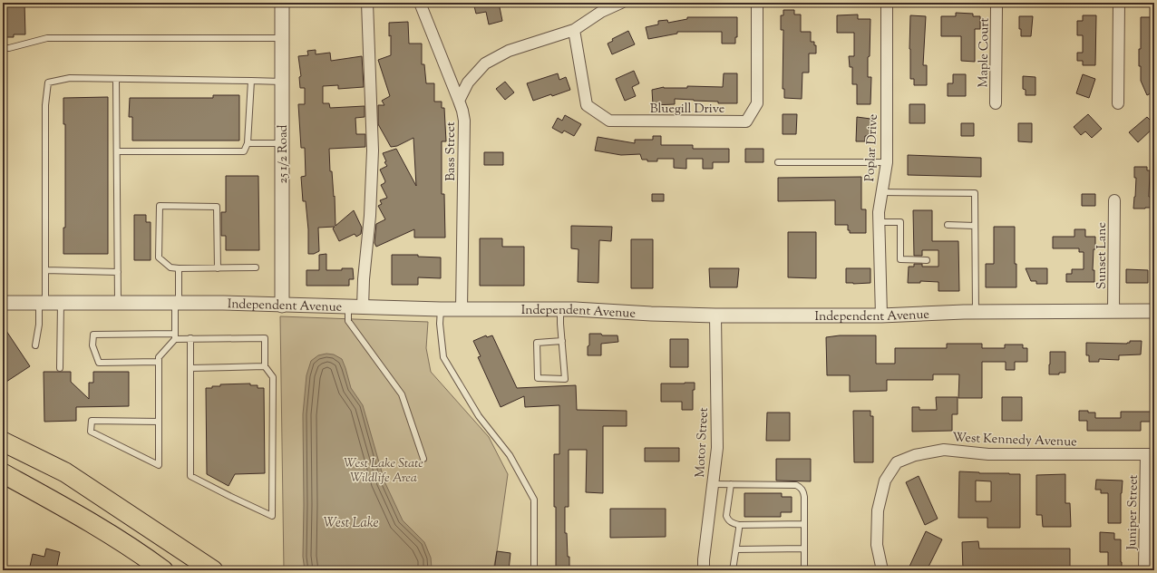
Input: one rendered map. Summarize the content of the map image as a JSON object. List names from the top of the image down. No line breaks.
{"streets":{"street":["Maple Court","Bluegill Drive","Poplar Drive","Bass Street","25 1/2 Road","Sunset Lane","Independent Avenue","West Kennedy Avenue","Motor Street","Juniper Street"]},"crossings":[["Poplar Drive","Independent Avenue"],["Bass Street","Independent Avenue"],["25 1/2 Road","Independent Avenue"],["Sunset Lane","Independent Avenue"],["Independent Avenue","Motor Street"],["West Kennedy Avenue","Juniper Street"]],"water":["West Lake"],"parks":["West Lake State Wildlife Area"]}
